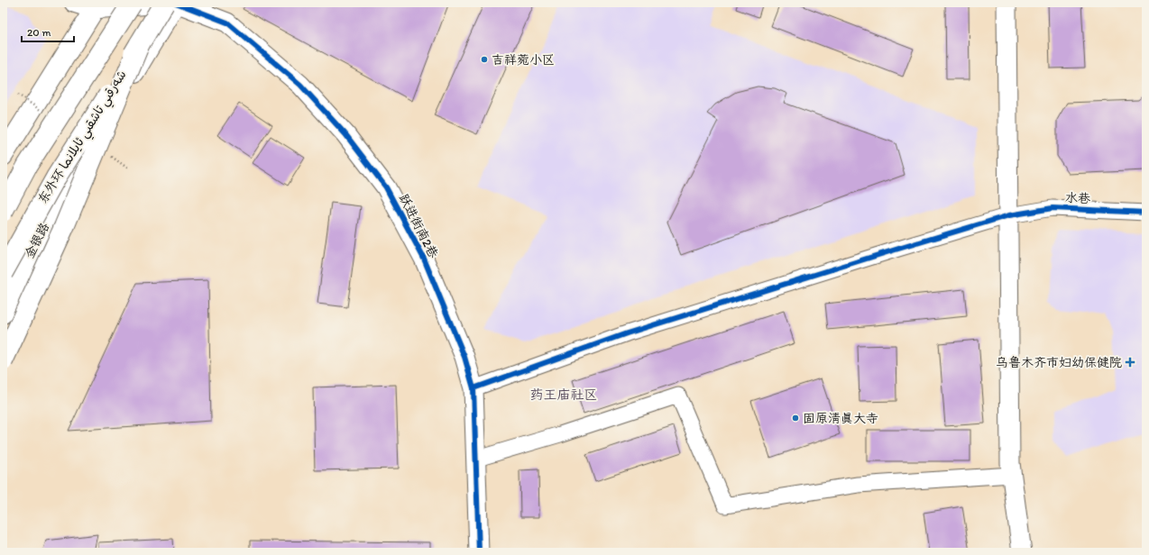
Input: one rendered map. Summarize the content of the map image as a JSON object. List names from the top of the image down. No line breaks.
{"streets":{"main road":["东外环 شەرقىي تاشقىي ئايلانما","金银路"],"street":["水巷","跃进街南2巷"]},"crossings":[["水巷","跃进街南2巷"],["跃进街南2巷","金银路"]],"districts":["药王庙社区"],"places":{"other":["吉祥菀小区","固原清真大寺"],"health":["乌鲁木齐市妇幼保健院"]},"scale_bar":"20 m"}
